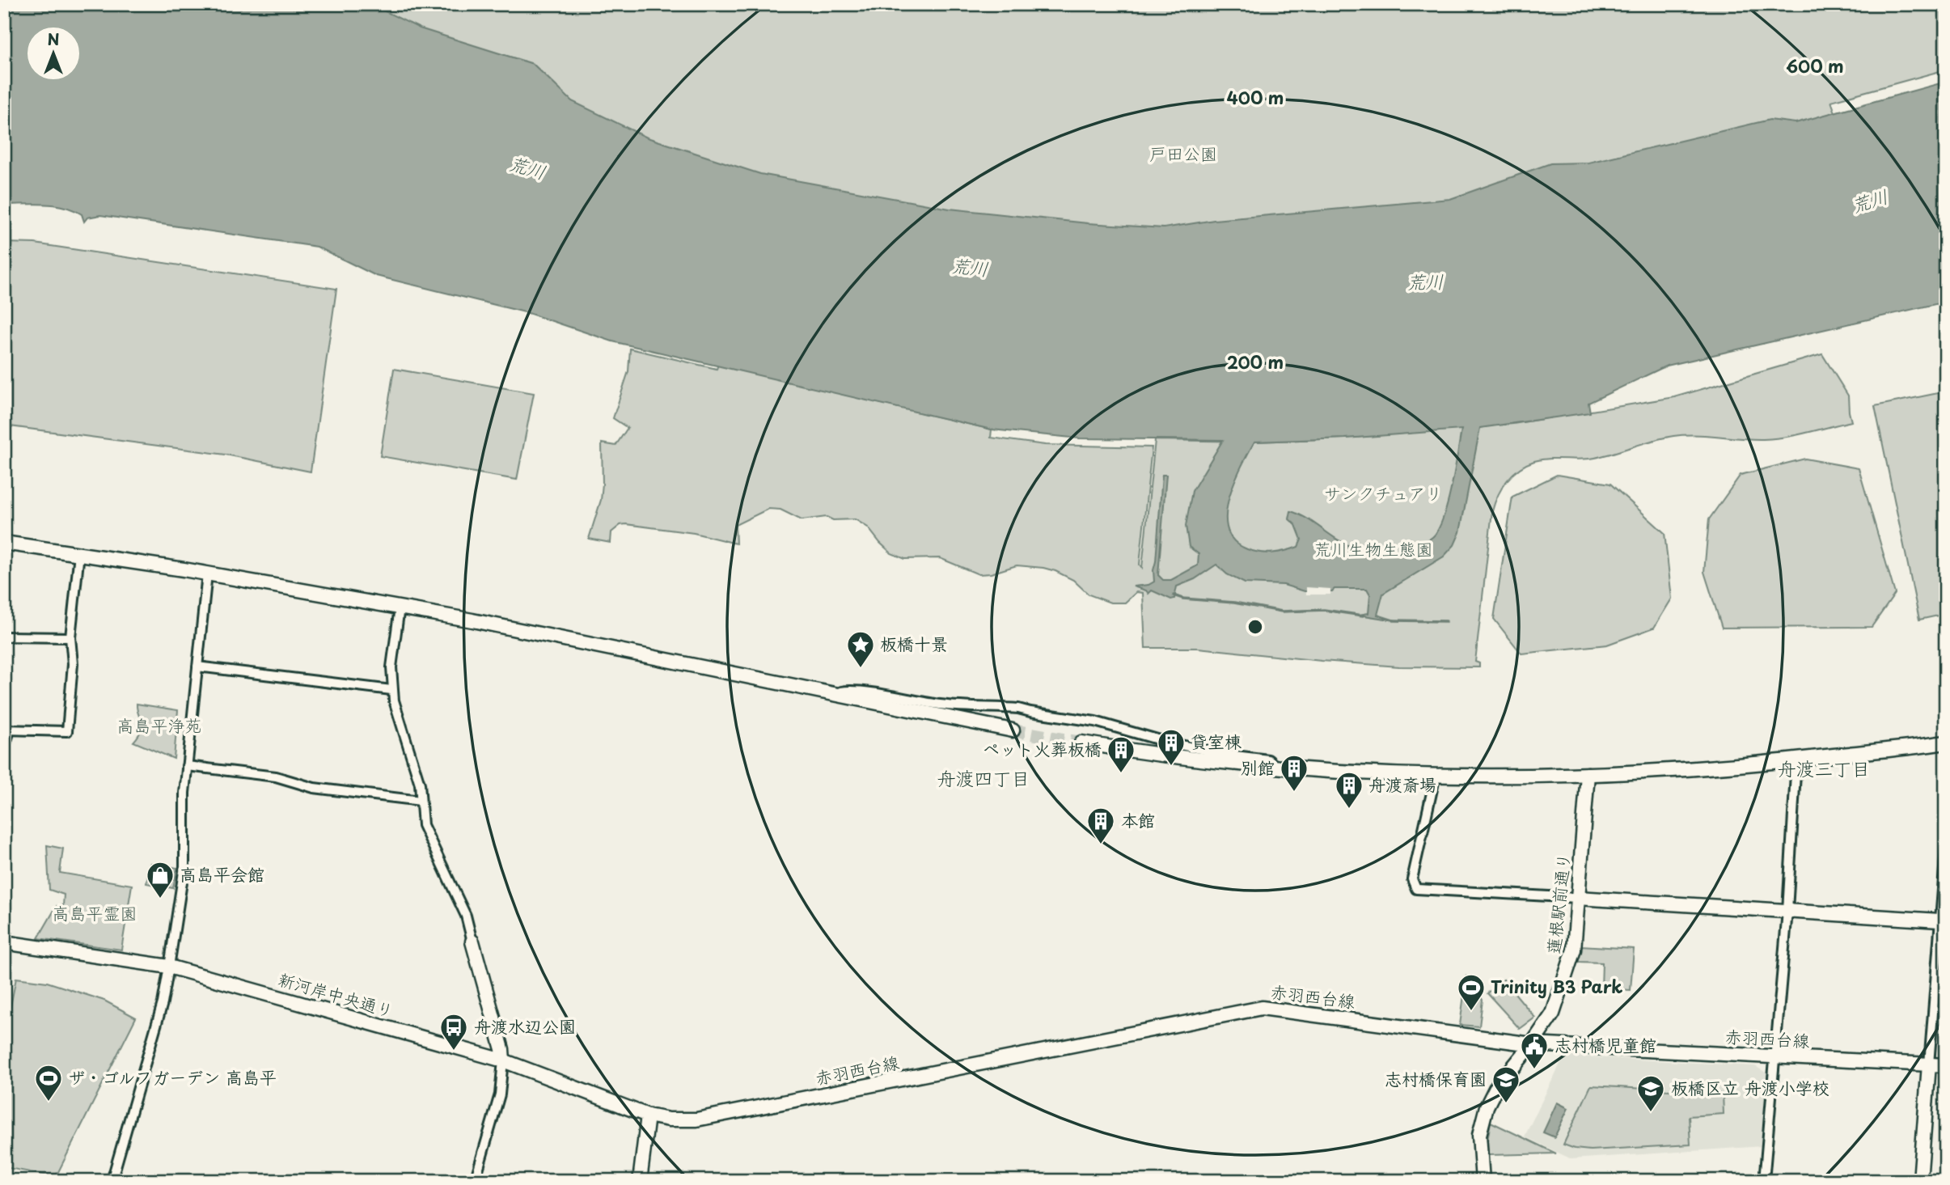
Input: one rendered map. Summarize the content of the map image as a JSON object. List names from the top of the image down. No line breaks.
{"streets":{"street":["蓮根駅前通り","新河岸中央通り","赤羽西台線"]},"crossings":[["蓮根駅前通り","赤羽西台線"],["新河岸中央通り","赤羽西台線"]],"districts":["舟渡三丁目","舟渡四丁目"],"water":["荒川"],"parks":["戸田公園","サンクチュアリ","荒川生物生態園","高島平浄苑","高島平霊園"],"places":{"place":["板橋十景"],"building":["貸室棟","ペット火葬板橋","別館","舟渡斎場","本館"],"shop":["高島平会館"],"sports":["Trinity B3 Park","ザ・ゴルフガーデン 高島平"],"bus stop":["舟渡水辺公園"],"public building":["志村橋児童館"],"school or university":["志村橋保育園","板橋区立 舟渡小学校"]},"north":"top","rings":["600 m","400 m","200 m"]}
